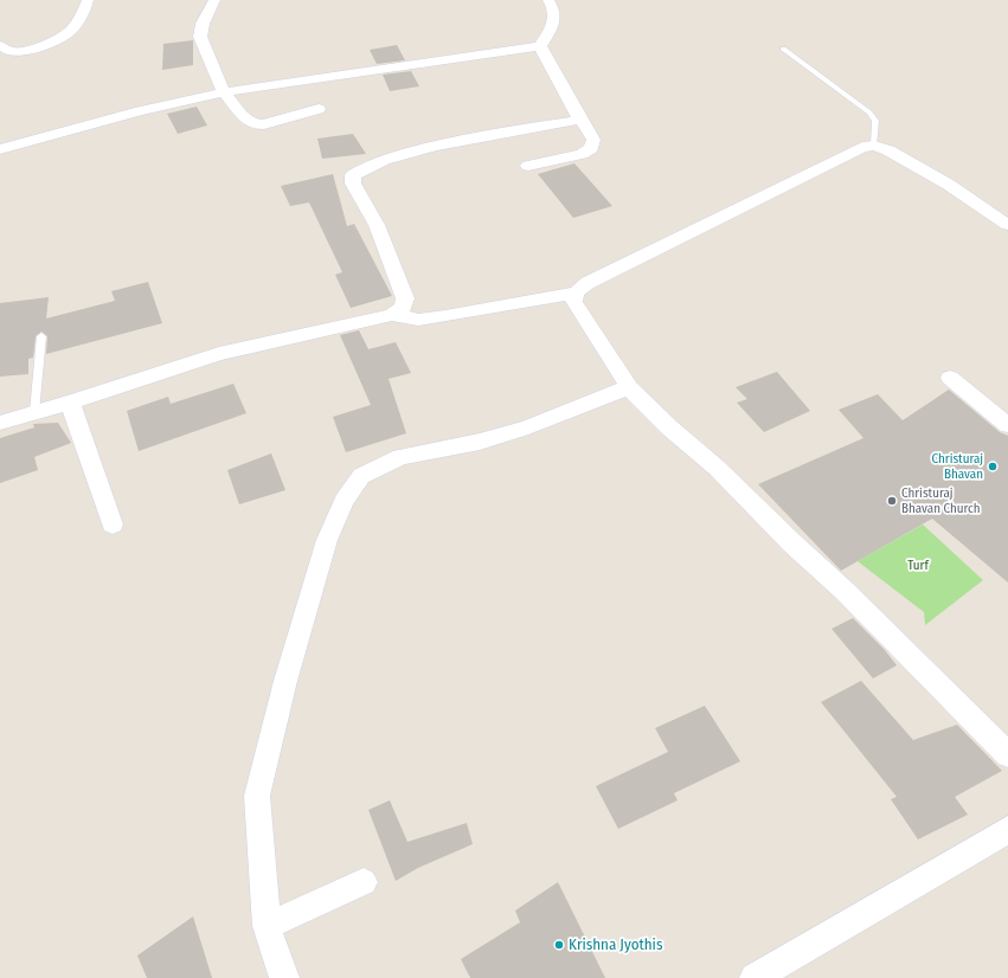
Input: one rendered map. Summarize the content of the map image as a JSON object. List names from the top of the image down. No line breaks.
{"parks":["Turf"],"places":["Christuraj Bhavan","Christuraj Bhavan Church","Krishna Jyothis"]}
